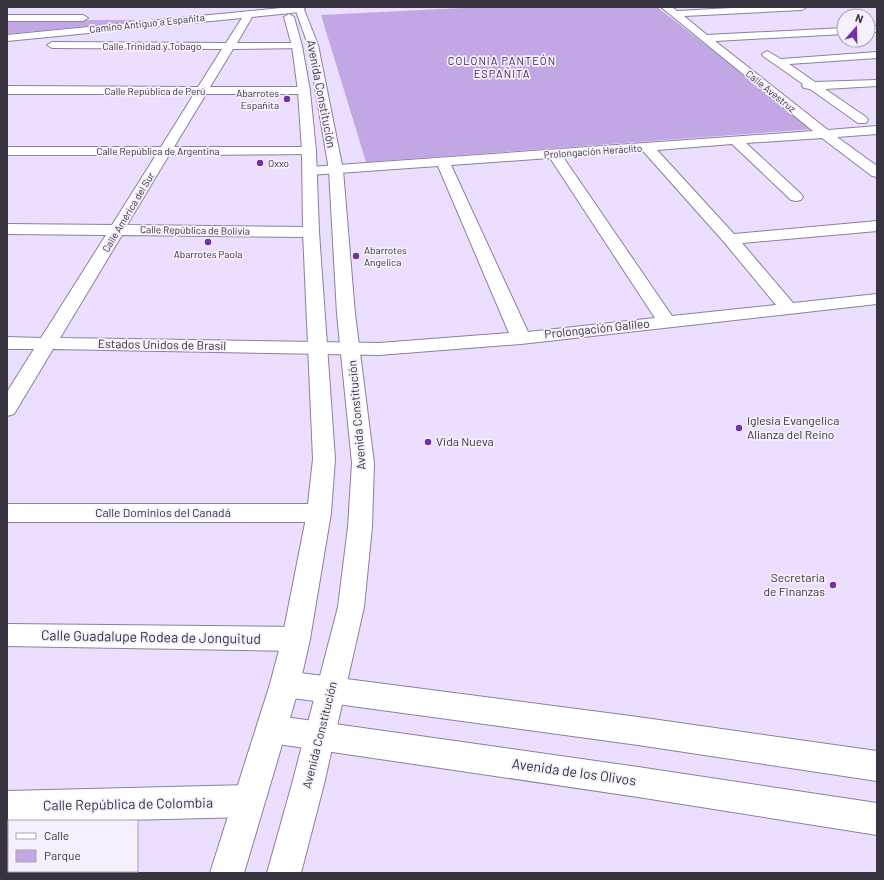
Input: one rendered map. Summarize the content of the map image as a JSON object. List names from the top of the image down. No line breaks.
{"streets":{"street":["Camino Antiguo a Españita","Calle Trinidad y Tobago","Calle República de Perú","Calle Avestruz","Avenida Constitución","Calle República de Argentina","Prolongación Heráclito","Calle América del Sur","Calle República de Bolivia","Prolongación Galileo","Estados Unidos de Brasil","Calle Dominios del Canadá","Calle Guadalupe Rodea de Jonguitud","Avenida de los Olivos","Calle República de Colombia"]},"crossings":[["Camino Antiguo a Españita","Avenida Constitución"],["Camino Antiguo a Españita","Calle América del Sur"],["Calle Trinidad y Tobago","Avenida Constitución"],["Calle Trinidad y Tobago","Calle América del Sur"],["Calle República de Perú","Avenida Constitución"],["Calle República de Perú","Calle América del Sur"],["Calle Avestruz","Prolongación Heráclito"],["Avenida Constitución","Calle República de Argentina"],["Avenida Constitución","Prolongación Heráclito"],["Avenida Constitución","Calle República de Bolivia"],["Avenida Constitución","Prolongación Galileo"],["Avenida Constitución","Estados Unidos de Brasil"],["Avenida Constitución","Calle Dominios del Canadá"],["Avenida Constitución","Calle Guadalupe Rodea de Jonguitud"],["Avenida Constitución","Avenida de los Olivos"],["Avenida Constitución","Calle República de Colombia"],["Calle República de Argentina","Calle América del Sur"],["Calle América del Sur","Calle República de Bolivia"],["Calle América del Sur","Estados Unidos de Brasil"],["Prolongación Galileo","Estados Unidos de Brasil"]],"districts":["COLONIA PANTEÓN ESPAÑITA"],"places":["Abarrotes Españita","Oxxo","Abarrotes Paola","Abarrotes Angelica","Iglesia Evangelica Alianza del Reino","Vida Nueva","Secretaria de Finanzas"],"legend":["Calle","Parque"],"north":"top"}
